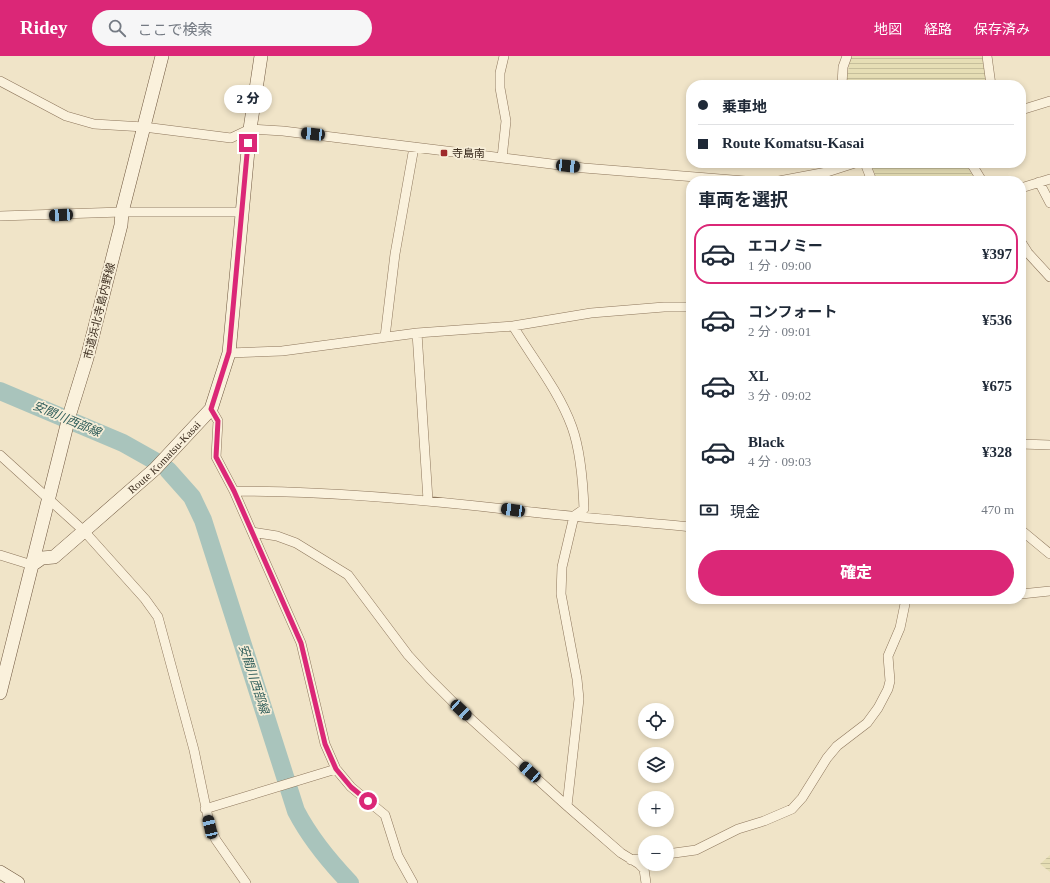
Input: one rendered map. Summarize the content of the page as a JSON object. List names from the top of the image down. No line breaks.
{"streets":{"main road":["市道浜北寺島内野線","Route Komatsu-Kasai"]},"crossings":[["市道浜北寺島内野線","Route Komatsu-Kasai"]],"water":["安間川西部線"],"places":{"transit":["寺島南"]},"page":{"header":"Ridey","search":"ここで検索","nav":["地図","経路","保存済み"],"banner":["乗車地","Route Komatsu-Kasai"],"bubble":"2 分","heading":"車両を選択","list":[{"name":"エコノミー","note":"1 分 · 09:00","value":"¥397"},{"name":"コンフォート","note":"2 分 · 09:01","value":"¥536"},{"name":"XL","note":"3 分 · 09:02","value":"¥675"},{"name":"Black","note":"4 分 · 09:03","value":"¥328"}],"pay":["現金","470 m"],"buttons":"確定","map_buttons":["+","−"]}}
